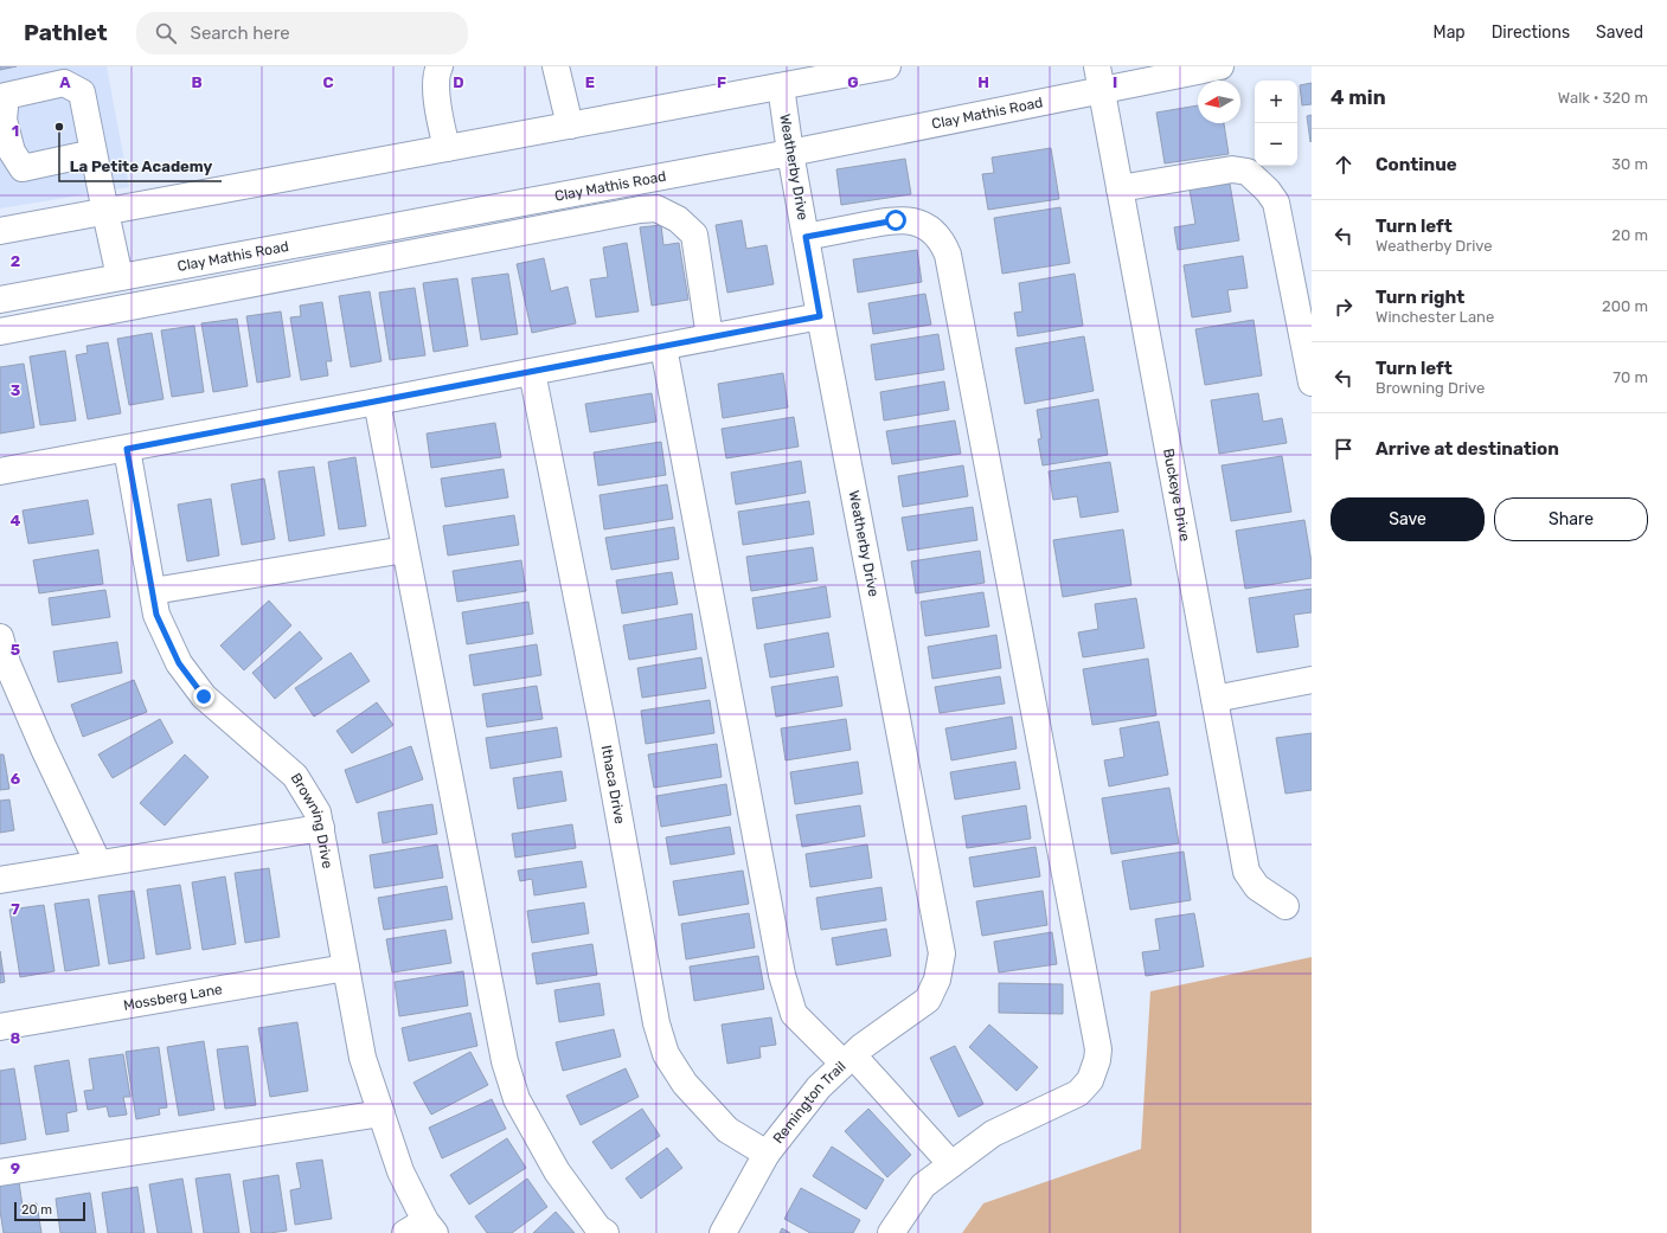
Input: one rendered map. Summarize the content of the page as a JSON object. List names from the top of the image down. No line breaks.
{"streets":{"street":["Clay Mathis Road","Weatherby Drive","Buckeye Drive","Ithaca Drive","Browning Drive","Mossberg Lane","Remington Trail"]},"crossings":[["Clay Mathis Road","Weatherby Drive"],["Clay Mathis Road","Buckeye Drive"],["Weatherby Drive","Remington Trail"],["Ithaca Drive","Remington Trail"],["Browning Drive","Mossberg Lane"]],"places":["La Petite Academy"],"scale_bar":"20 m","north":"left","page":{"header":"Pathlet","search":"Search here","nav":["Map","Directions","Saved"],"heading":["4 min","Walk · 320 m"],"map_buttons":["+","−"],"list":[["Continue","30 m"],["Turn left","Weatherby Drive","20 m"],["Turn right","Winchester Lane","200 m"],["Turn left","Browning Drive","70 m"],"Arrive at destination"],"buttons":["Save","Share"],"scale":"20 m"},"grid":{"columns":["A","B","C","D","E","F","G","H","I"],"rows":["1","2","3","4","5","6","7","8","9"]}}
